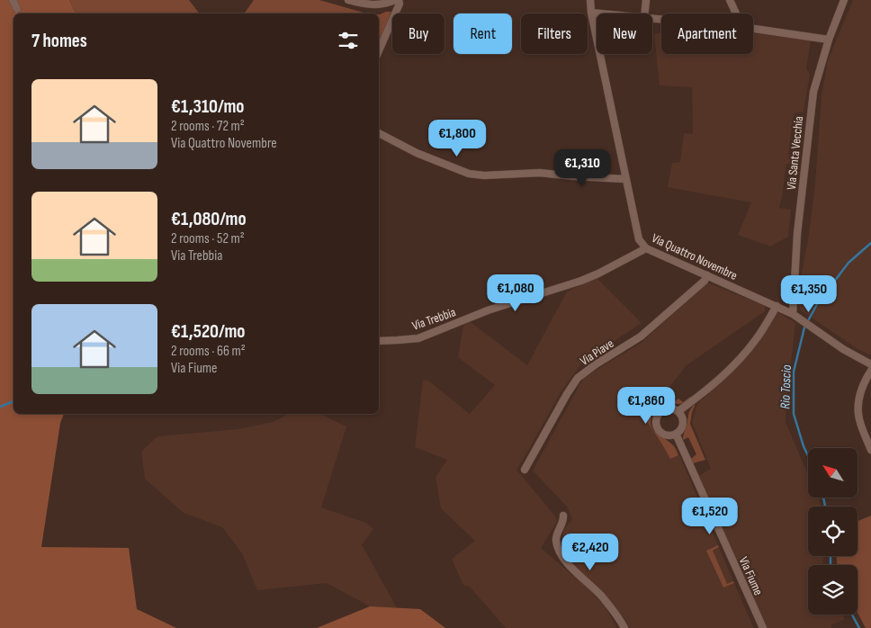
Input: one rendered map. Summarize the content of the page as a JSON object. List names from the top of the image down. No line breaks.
{"streets":{"street":["Via Santa Vecchia","Via Quattro Novembre","Via Trebbia","Via Piave","Via Fiume"]},"crossings":[["Via Santa Vecchia","Via Quattro Novembre"],["Via Quattro Novembre","Via Trebbia"],["Via Quattro Novembre","Via Piave"]],"water":["Rio Toscio"],"north":"top left","page":{"chip":["Buy","Rent","Filters","New","Apartment"],"heading":"7 homes","list":[{"name":"€1,310/mo","note":"2 rooms · 72 m² · Via Quattro Novembre"},{"name":"€1,080/mo","note":"2 rooms · 52 m² · Via Trebbia"},{"name":"€1,520/mo","note":"2 rooms · 66 m² · Via Fiume"}],"price":["€1,800","€1,310","€1,080","€1,350","€1,860","€1,520","€2,420"]}}
